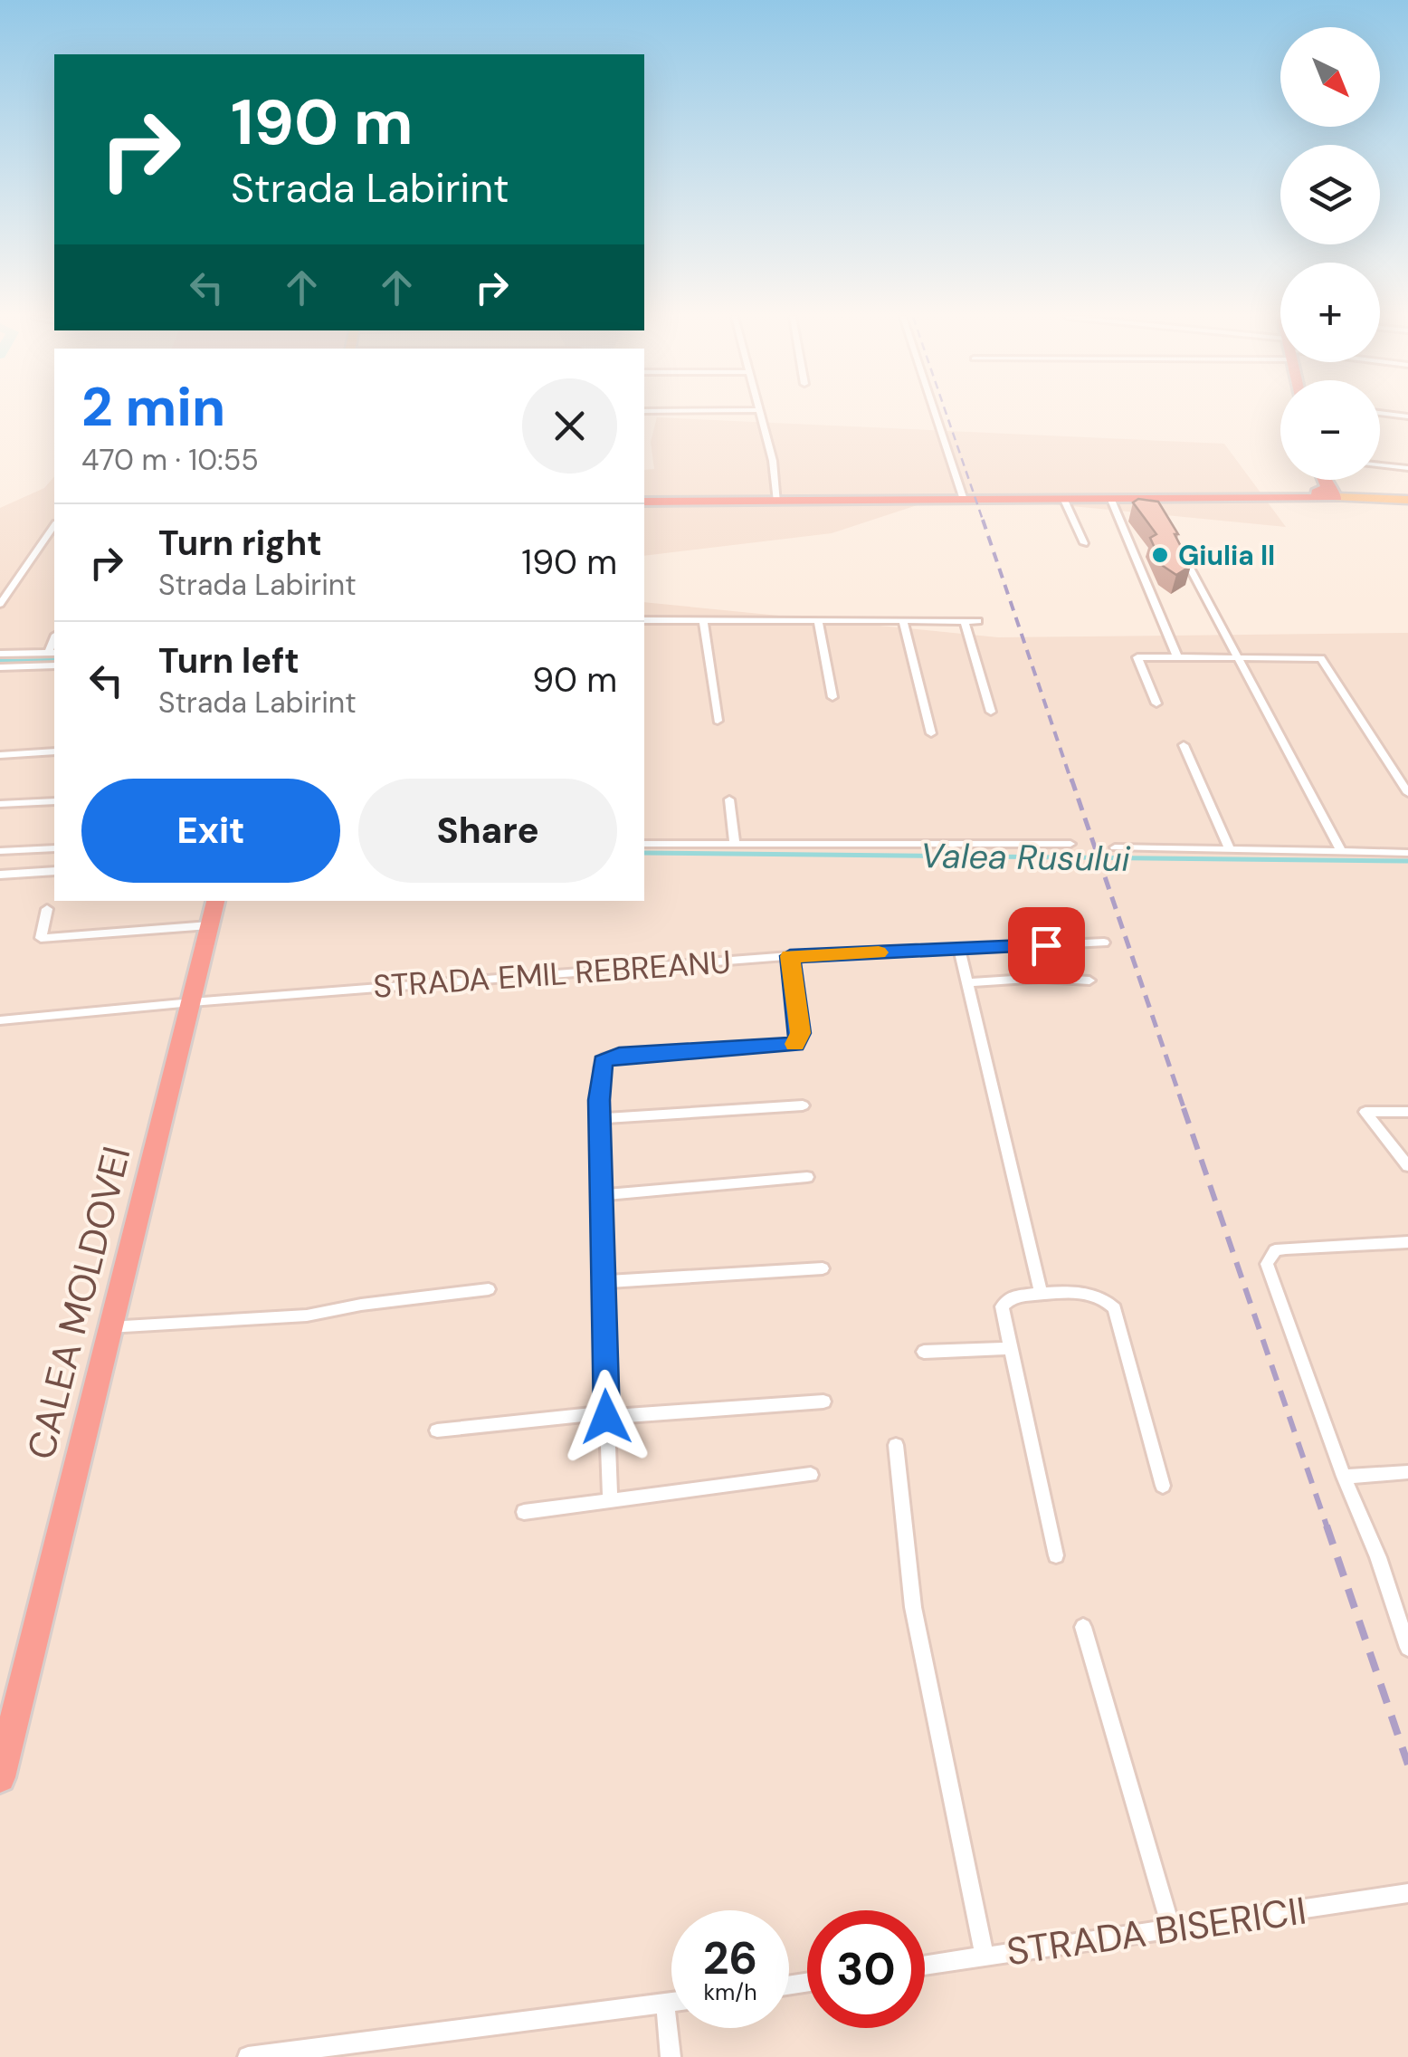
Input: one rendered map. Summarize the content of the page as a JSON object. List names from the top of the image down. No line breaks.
{"streets":{"highway":["CALEA MOLDOVEI"],"street":["STRADA EMIL REBREANU","STRADA BISERICII"]},"crossings":[["STRADA EMIL REBREANU","CALEA MOLDOVEI"]],"water":["Valea Rusului"],"places":["Giulia II"],"north":"bottom right","page":{"map_buttons":["+","−"],"turn":["190 m","Strada Labirint"],"heading":["2 min","470 m · 10:55"],"list":[{"name":"Turn right","note":"Strada Labirint","value":"190 m"},{"name":"Turn left","note":"Strada Labirint","value":"90 m"}],"buttons":["Exit","Share"],"speed":"26 km/h","limit":"30"}}
